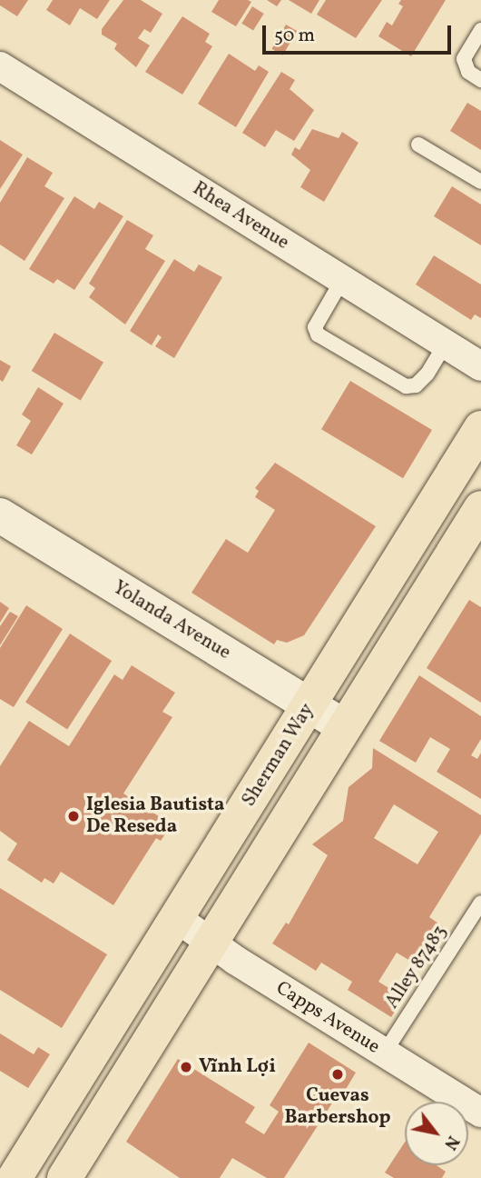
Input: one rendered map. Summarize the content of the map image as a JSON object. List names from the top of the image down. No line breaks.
{"streets":{"main road":["Sherman Way"],"street":["Rhea Avenue","Yolanda Avenue","Capps Avenue"],"lane":["Alley 87483"]},"crossings":[["Yolanda Avenue","Sherman Way"],["Sherman Way","Capps Avenue"],["Alley 87483","Capps Avenue"]],"places":["Iglesia Bautista De Reseda","Vĩnh Lợi","Cuevas Barbershop"],"scale_bar":"50 m","north":"bottom right"}
